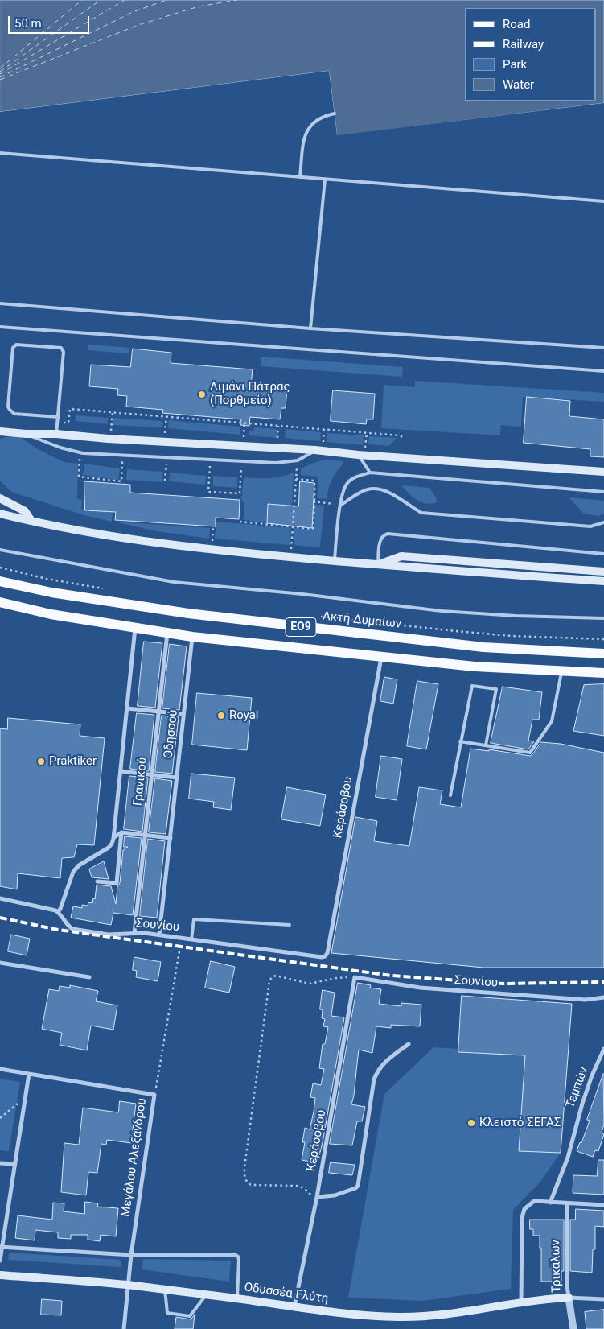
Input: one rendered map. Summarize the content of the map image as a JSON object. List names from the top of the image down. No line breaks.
{"streets":{"main road":["Ακτή Δυμαίων","ΕΟ9","Οδυσσέα Ελύτη"],"street":["Οδησσού","Γρανικού","Κεράσοβου","Σουνίου","Τεμπών","Μεγάλου Αλεξάνδρου","Τρικάλων"]},"crossings":[["ΕΟ9","Οδησσού"],["ΕΟ9","Γρανικού"],["ΕΟ9","Κεράσοβου"],["Οδησσού","Γρανικού"],["Γρανικού","Σουνίου"],["Κεράσοβου","Σουνίου"],["Κεράσοβου","Οδυσσέα Ελύτη"],["Μεγάλου Αλεξάνδρου","Οδυσσέα Ελύτη"],["Τρικάλων","Οδυσσέα Ελύτη"]],"places":["Λιμάνι Πάτρας (Πορθμείο)","Royal","Praktiker","Κλειστό ΣΕΓΑΣ"],"legend":["Road","Railway","Park","Water"],"scale_bar":"50 m"}
